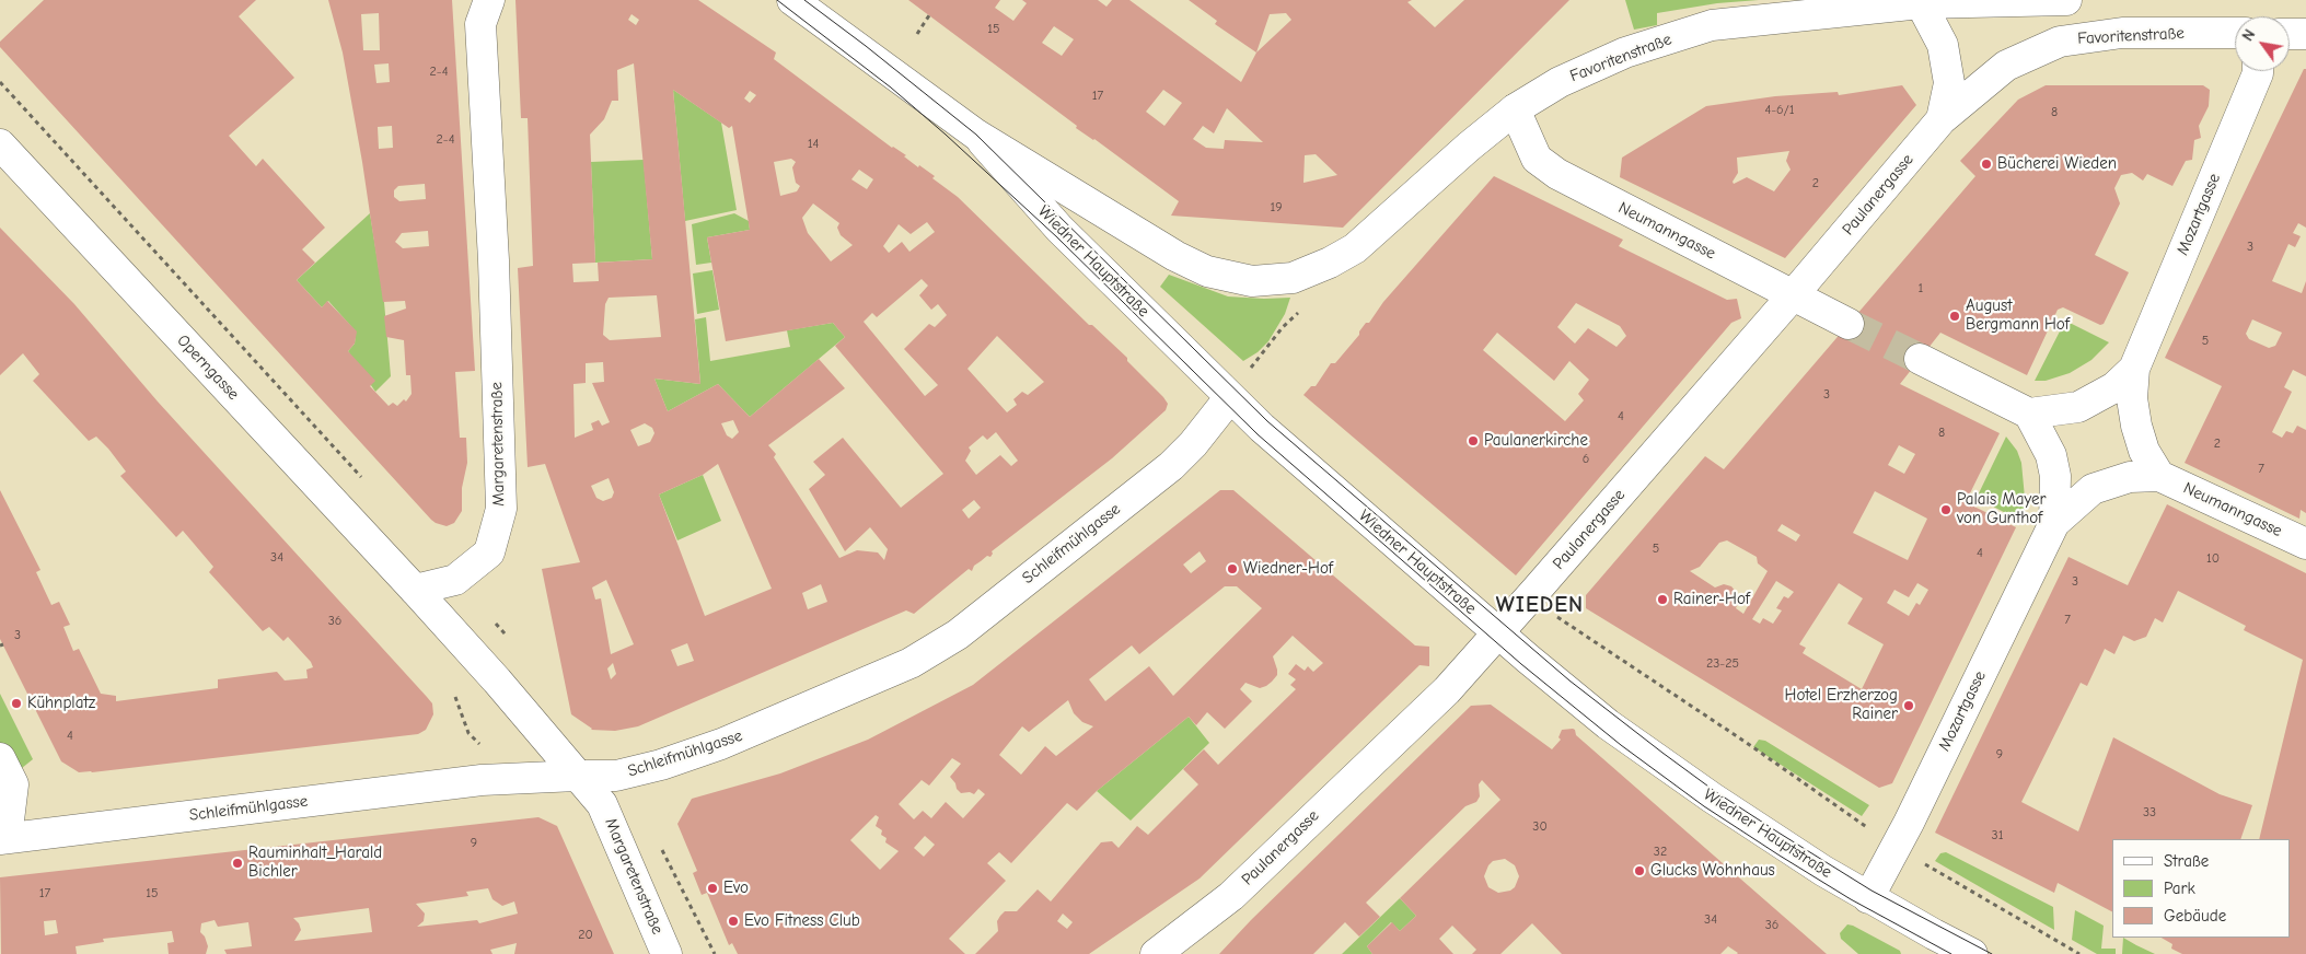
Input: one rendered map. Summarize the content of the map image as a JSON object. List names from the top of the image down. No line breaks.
{"streets":{"street":["Favoritenstraße","Paulanergasse","Mozartgasse","Neumanngasse","Wiedner Hauptstraße","Operngasse","Margaretenstraße","Schleifmühlgasse"]},"crossings":[["Favoritenstraße","Paulanergasse"],["Favoritenstraße","Neumanngasse"],["Favoritenstraße","Wiedner Hauptstraße"],["Paulanergasse","Neumanngasse"],["Paulanergasse","Wiedner Hauptstraße"],["Mozartgasse","Wiedner Hauptstraße"],["Wiedner Hauptstraße","Schleifmühlgasse"],["Operngasse","Margaretenstraße"],["Margaretenstraße","Schleifmühlgasse"]],"districts":["WIEDEN"],"places":["Bücherei Wieden","August Bergmann Hof","Paulanerkirche","Palais Mayer von Gunthof","Wiedner-Hof","Rainer-Hof","Kühnplatz","Hotel Erzherzog Rainer","Rauminhalt_Harald Bichler","Glucks Wohnhaus","Evo","Evo Fitness Club"],"house_numbers":["15","2-4","17","4-6/1","8","2-4","14","2","19","3","1","5","3","4","8","2","6","7","5","4","34","10","3","7","36","3","23-25","4","9","33","30","31","9","32","17","15","34","36","20"],"legend":["Straße","Park","Gebäude"],"north":"top left"}
